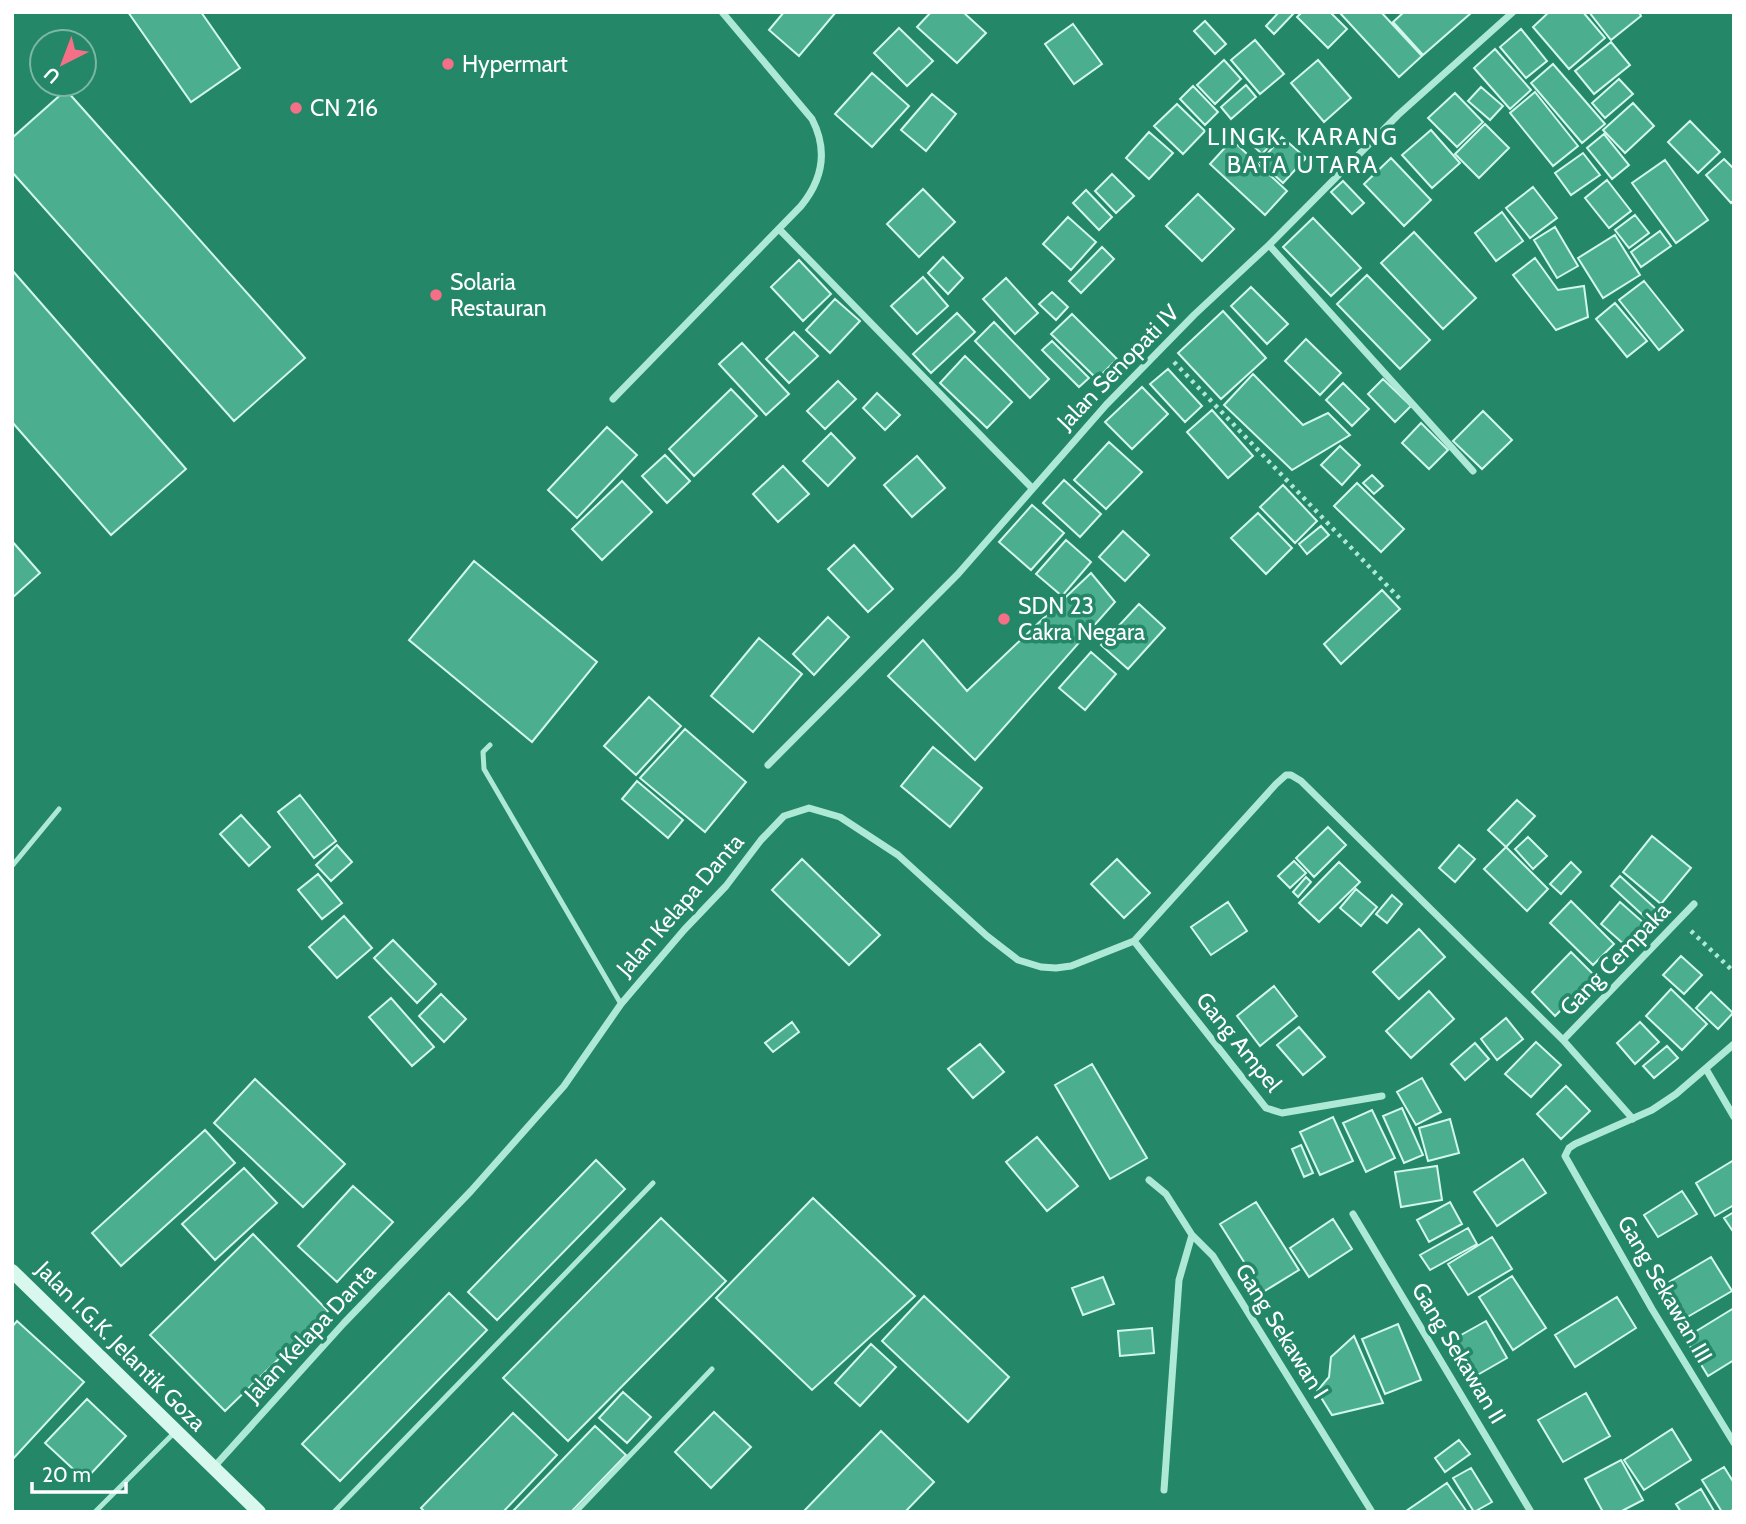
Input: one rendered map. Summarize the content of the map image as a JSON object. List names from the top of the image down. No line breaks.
{"streets":{"street":["Jalan Senopati IV","Jalan Kelapa Danta","Gang Cempaka","Gang Ampel","Gang Sekawan III","Gang Sekawan I","Jalan I.G.K. Jelantik Goza","Gang Sekawan II"]},"crossings":[["Jalan Kelapa Danta","Gang Cempaka"],["Jalan Kelapa Danta","Gang Ampel"],["Jalan Kelapa Danta","Jalan I.G.K. Jelantik Goza"]],"districts":["LINGK. KARANG BATA UTARA"],"places":["Hypermart","CN 216","Solaria Restauran","SDN 23 Cakra Negara"],"scale_bar":"20 m","north":"bottom left"}
